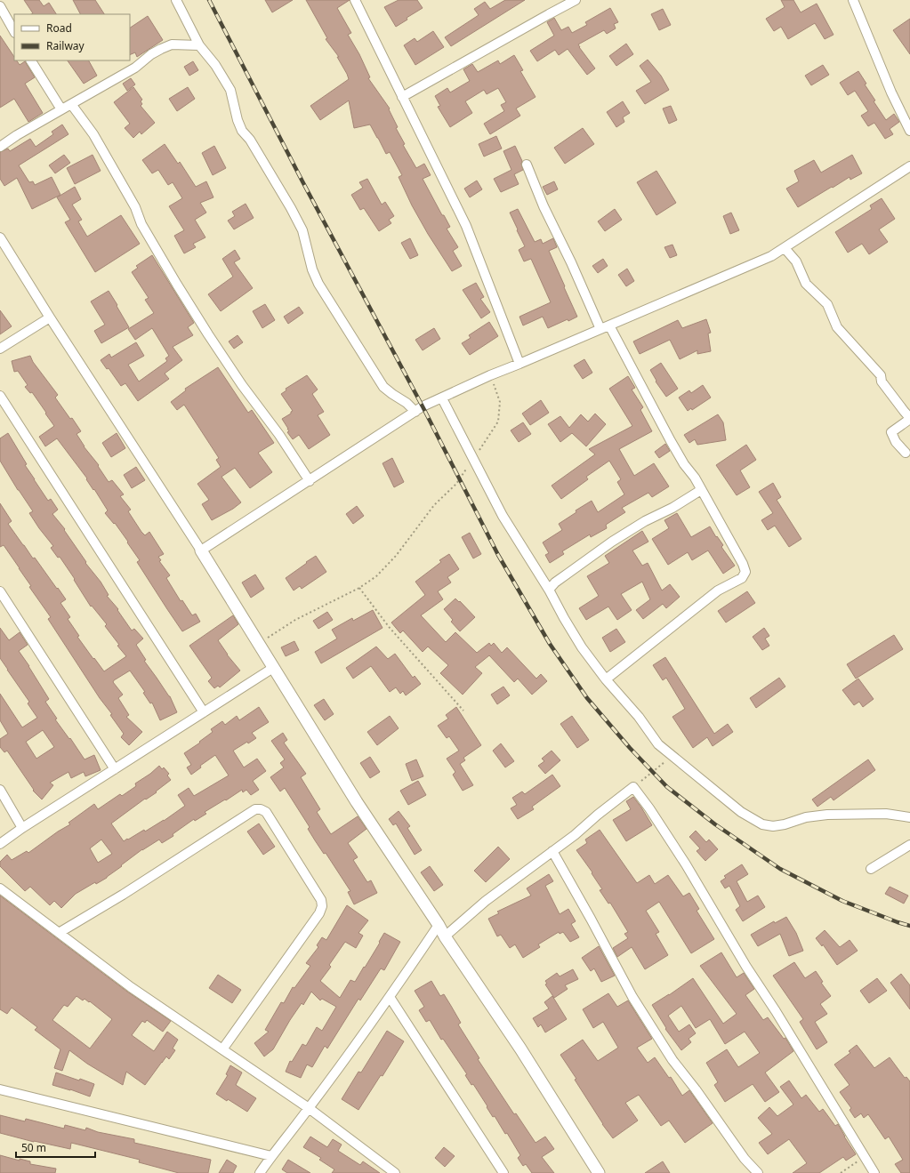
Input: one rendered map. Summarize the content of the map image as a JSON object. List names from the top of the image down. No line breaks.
{"legend":["Road","Railway"],"scale_bar":"50 m"}
